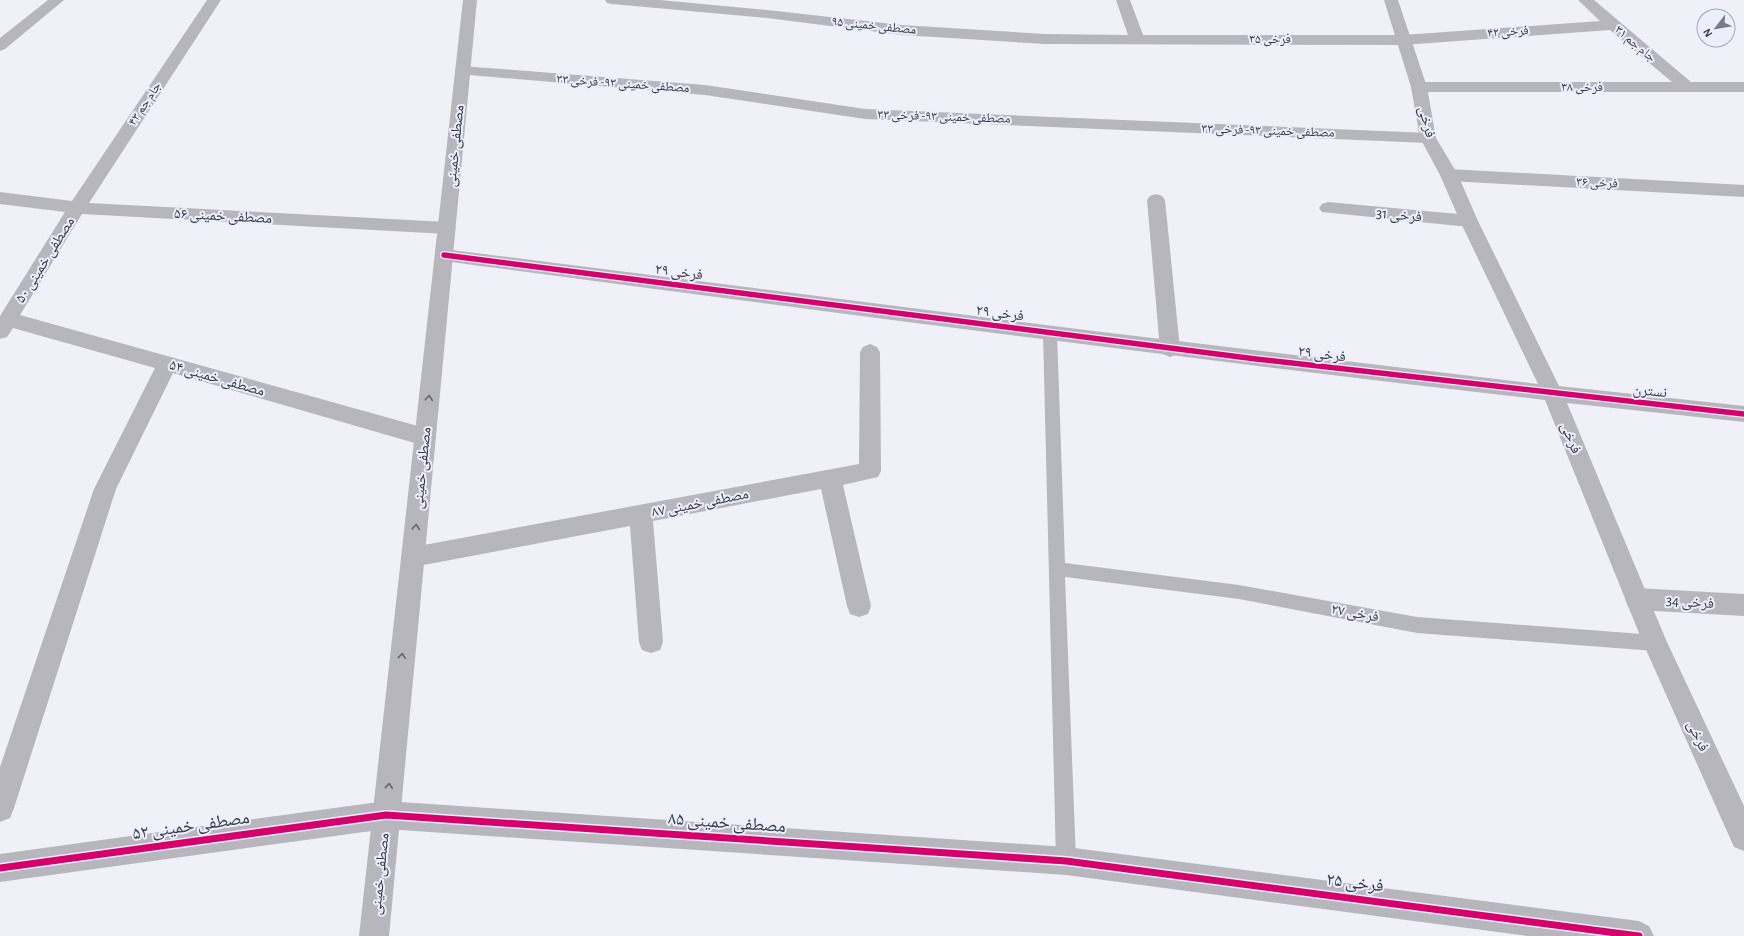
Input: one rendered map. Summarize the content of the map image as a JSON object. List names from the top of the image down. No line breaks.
{"streets":{"main road":["مصطفی خمینی"],"street":["مصطفی خمینی ۹۵","فرخی ۴۲","فرخی ۳۵","جام جم ۳۱","مصطفی خمینی ۹۳- فرخی ۳۳","فرخی ۳۸","جام جم ۴۳","فرخی","فرخی ۳۶","فرخی 31","مصطفی خمینی ۵۶","مصطفی خمینی ۵۰","فرخی ۲۹","مصطفی خمینی ۵۴","نسترن","مصطفی خمینی ۸۷","فرخی 34","مصطفی خمینی ۸۵","مصطفی خمینی ۵۲","فرخی ۲۵"],"lane":["فرخی ۲۷"]},"crossings":[["مصطفی خمینی ۹۵","فرخی ۳۵"],["فرخی ۴۲","فرخی ۳۵"],["فرخی ۴۲","جام جم ۳۱"],["فرخی ۴۲","فرخی"],["فرخی ۳۵","فرخی"],["جام جم ۳۱","فرخی ۳۸"],["مصطفی خمینی ۹۳- فرخی ۳۳","فرخی"],["مصطفی خمینی ۹۳- فرخی ۳۳","مصطفی خمینی"],["فرخی ۳۸","فرخی"],["جام جم ۴۳","مصطفی خمینی ۵۶"],["جام جم ۴۳","مصطفی خمینی ۵۰"],["فرخی","فرخی ۳۶"],["فرخی","فرخی 31"],["فرخی","فرخی ۲۹"],["فرخی","نسترن"],["فرخی","فرخی 34"],["فرخی","فرخی ۲۷"],["مصطفی خمینی","مصطفی خمینی ۵۶"],["مصطفی خمینی","فرخی ۲۹"],["مصطفی خمینی","مصطفی خمینی ۵۴"],["مصطفی خمینی","مصطفی خمینی ۸۷"],["مصطفی خمینی","مصطفی خمینی ۸۵"],["مصطفی خمینی","مصطفی خمینی ۵۲"],["مصطفی خمینی ۵۶","مصطفی خمینی ۵۰"],["مصطفی خمینی ۵۰","مصطفی خمینی ۵۴"],["فرخی ۲۹","نسترن"],["مصطفی خمینی ۸۵","مصطفی خمینی ۵۲"],["مصطفی خمینی ۸۵","فرخی ۲۵"]],"one_way":["مصطفی خمینی"],"north":"bottom left"}
